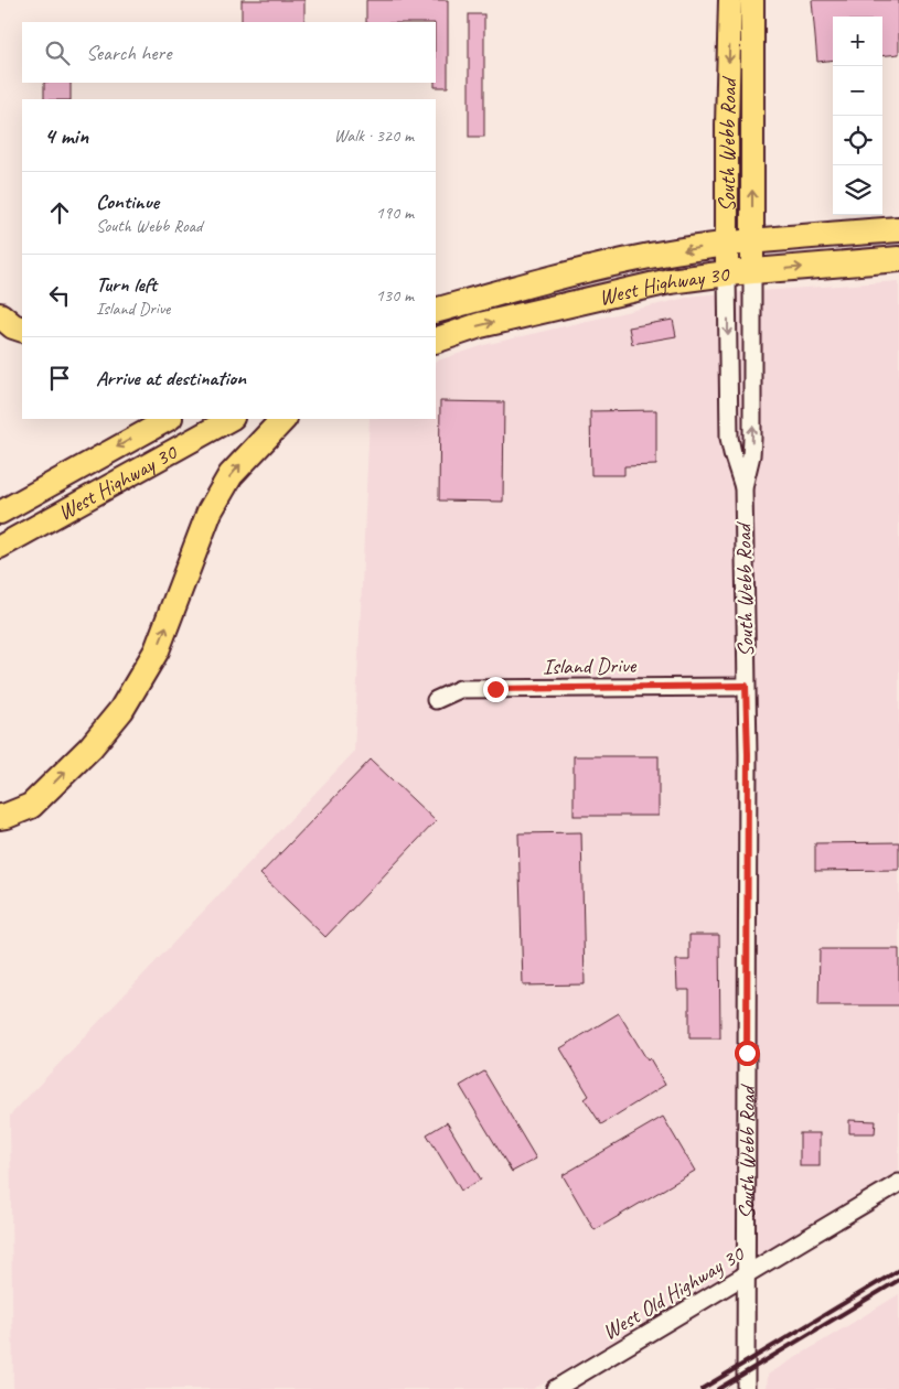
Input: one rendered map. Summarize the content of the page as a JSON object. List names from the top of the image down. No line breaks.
{"streets":{"highway":["West Highway 30"],"main road":["South Webb Road"],"street":["Island Drive","West Old Highway 30"]},"crossings":[["South Webb Road","West Highway 30"],["South Webb Road","Island Drive"],["South Webb Road","West Old Highway 30"]],"page":{"map_buttons":["+","−"],"search":"Search here","heading":["4 min","Walk · 320 m"],"list":[["Continue","South Webb Road","190 m"],["Turn left","Island Drive","130 m"],"Arrive at destination"]}}
